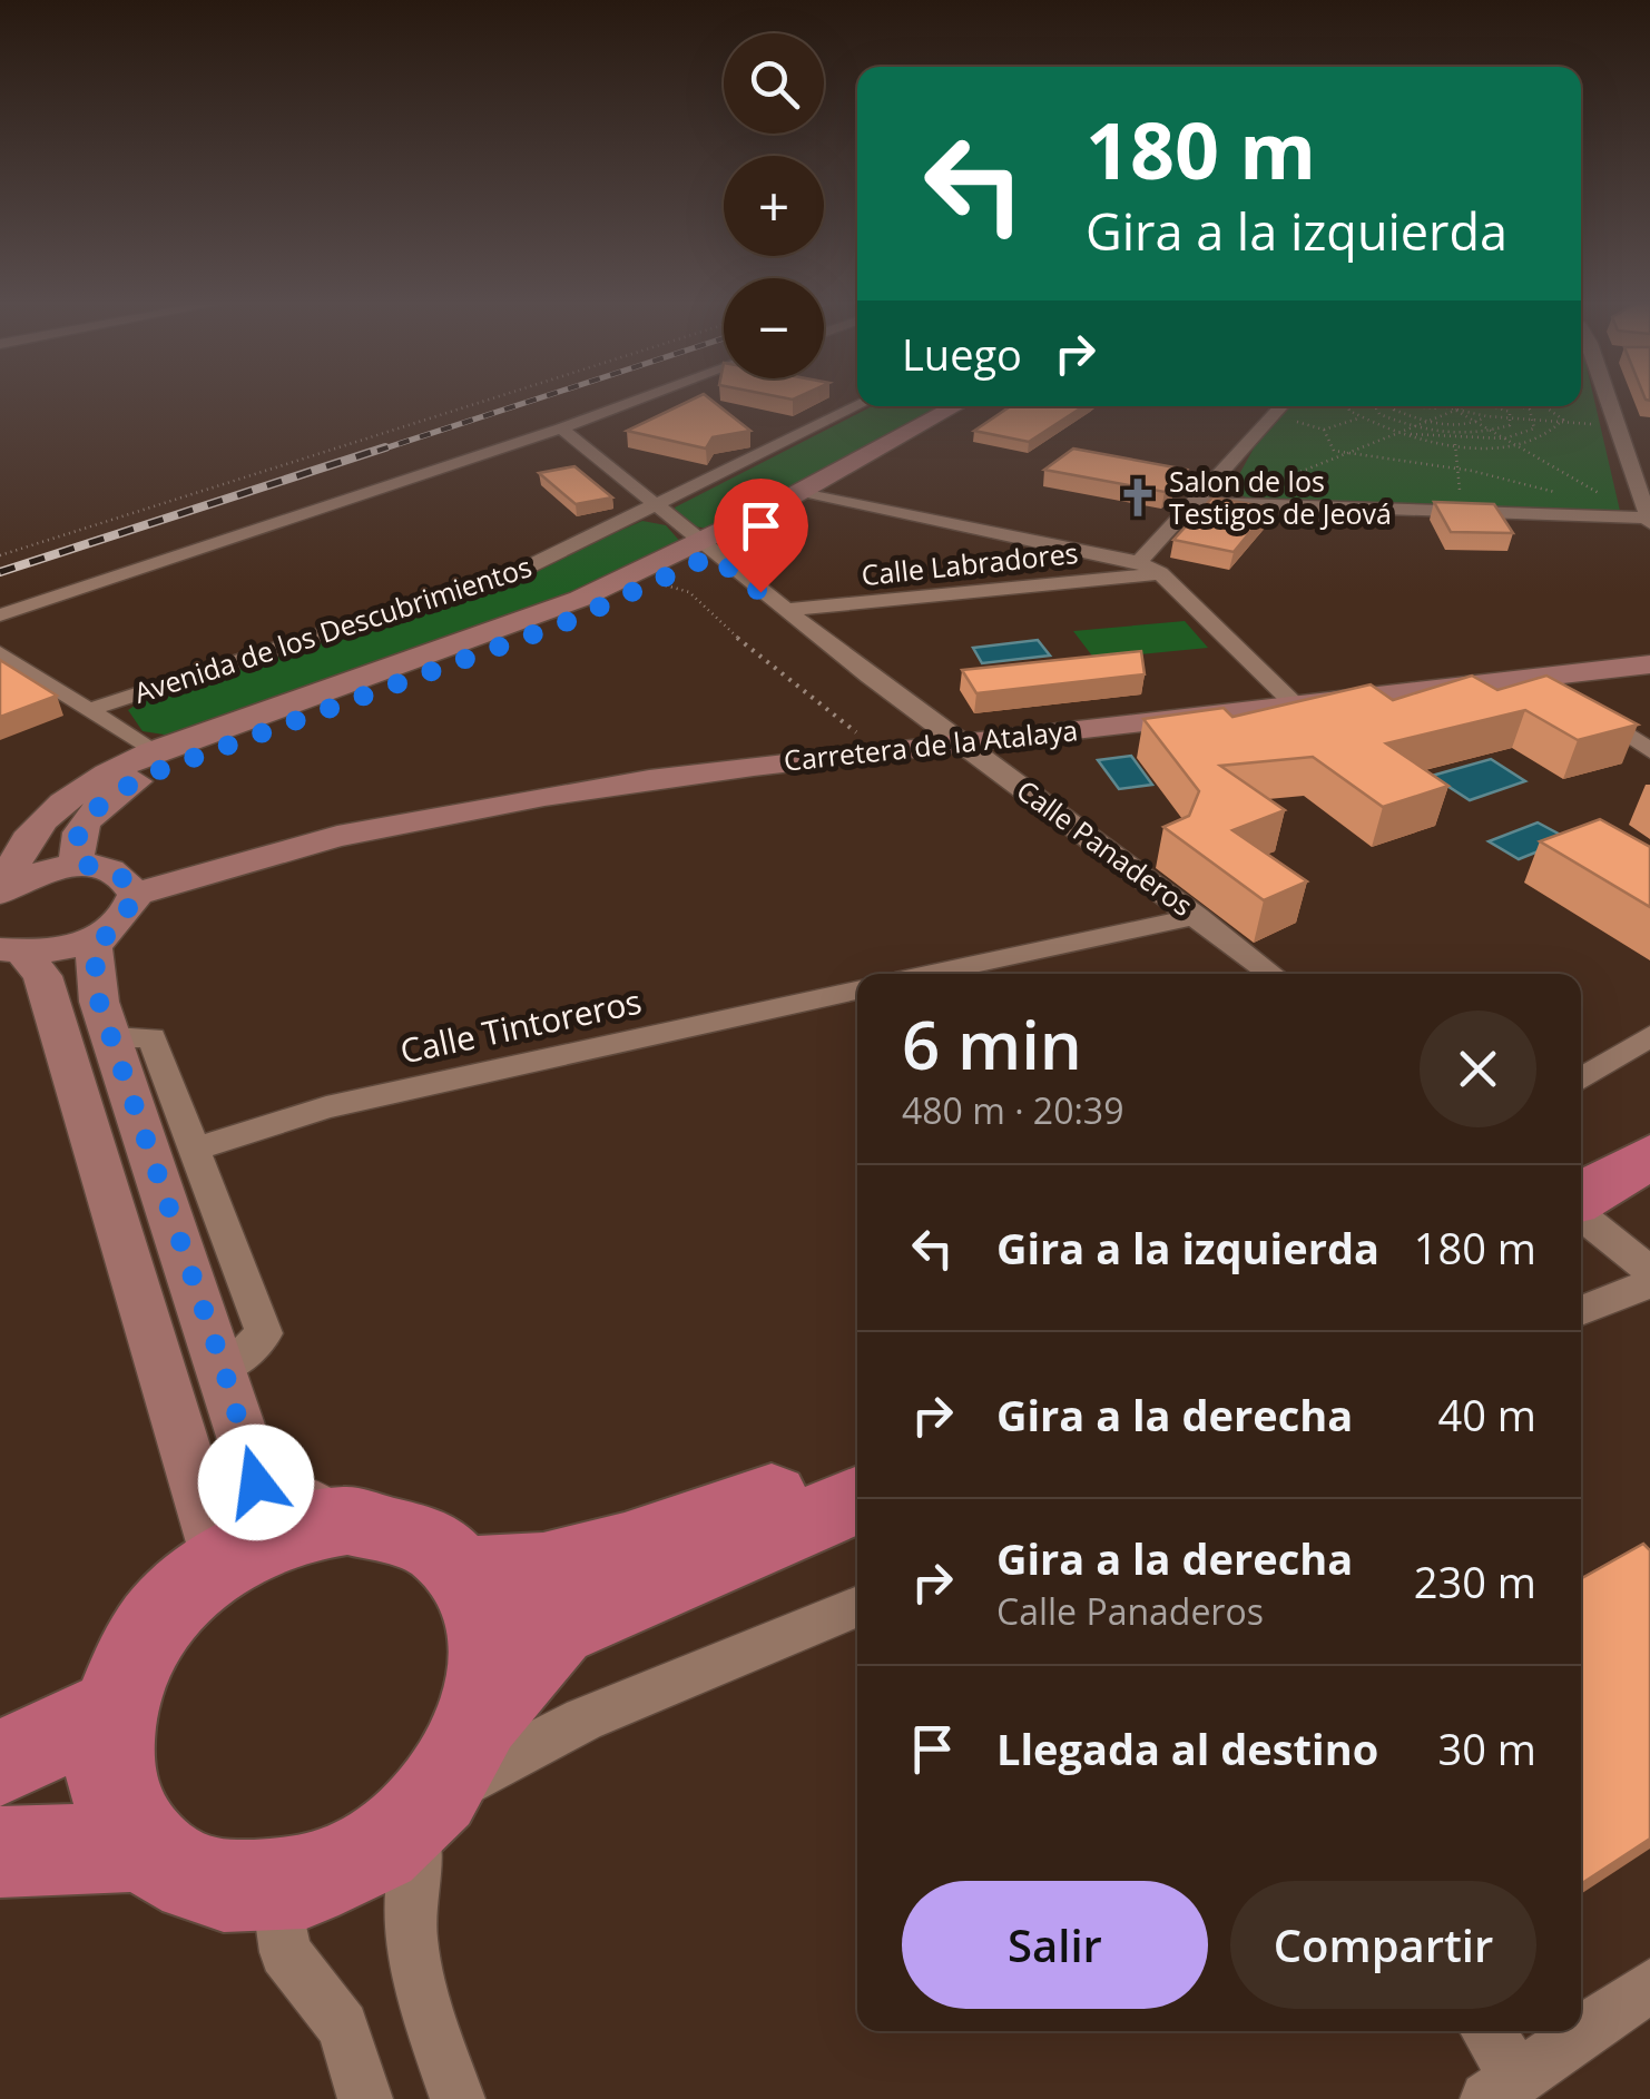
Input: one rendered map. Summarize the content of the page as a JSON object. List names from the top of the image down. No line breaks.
{"streets":{"street":["Calle Labradores","Avenida de los Descubrimientos","Carretera de la Atalaya","Calle Panaderos","Calle Tintoreros"]},"crossings":[["Calle Labradores","Calle Panaderos"],["Avenida de los Descubrimientos","Calle Panaderos"],["Carretera de la Atalaya","Calle Panaderos"]],"places":{"church":["Salon de los Testigos de Jeová"]},"page":{"map_buttons":["+","−"],"turn":["180 m","Gira a la izquierda"],"then":"Luego","heading":["6 min","480 m · 20:39"],"list":[{"name":"Gira a la izquierda","value":"180 m"},{"name":"Gira a la derecha","value":"40 m"},{"name":"Gira a la derecha","note":"Calle Panaderos","value":"230 m"},{"name":"Llegada al destino","value":"30 m"}],"buttons":["Salir","Compartir"]}}
